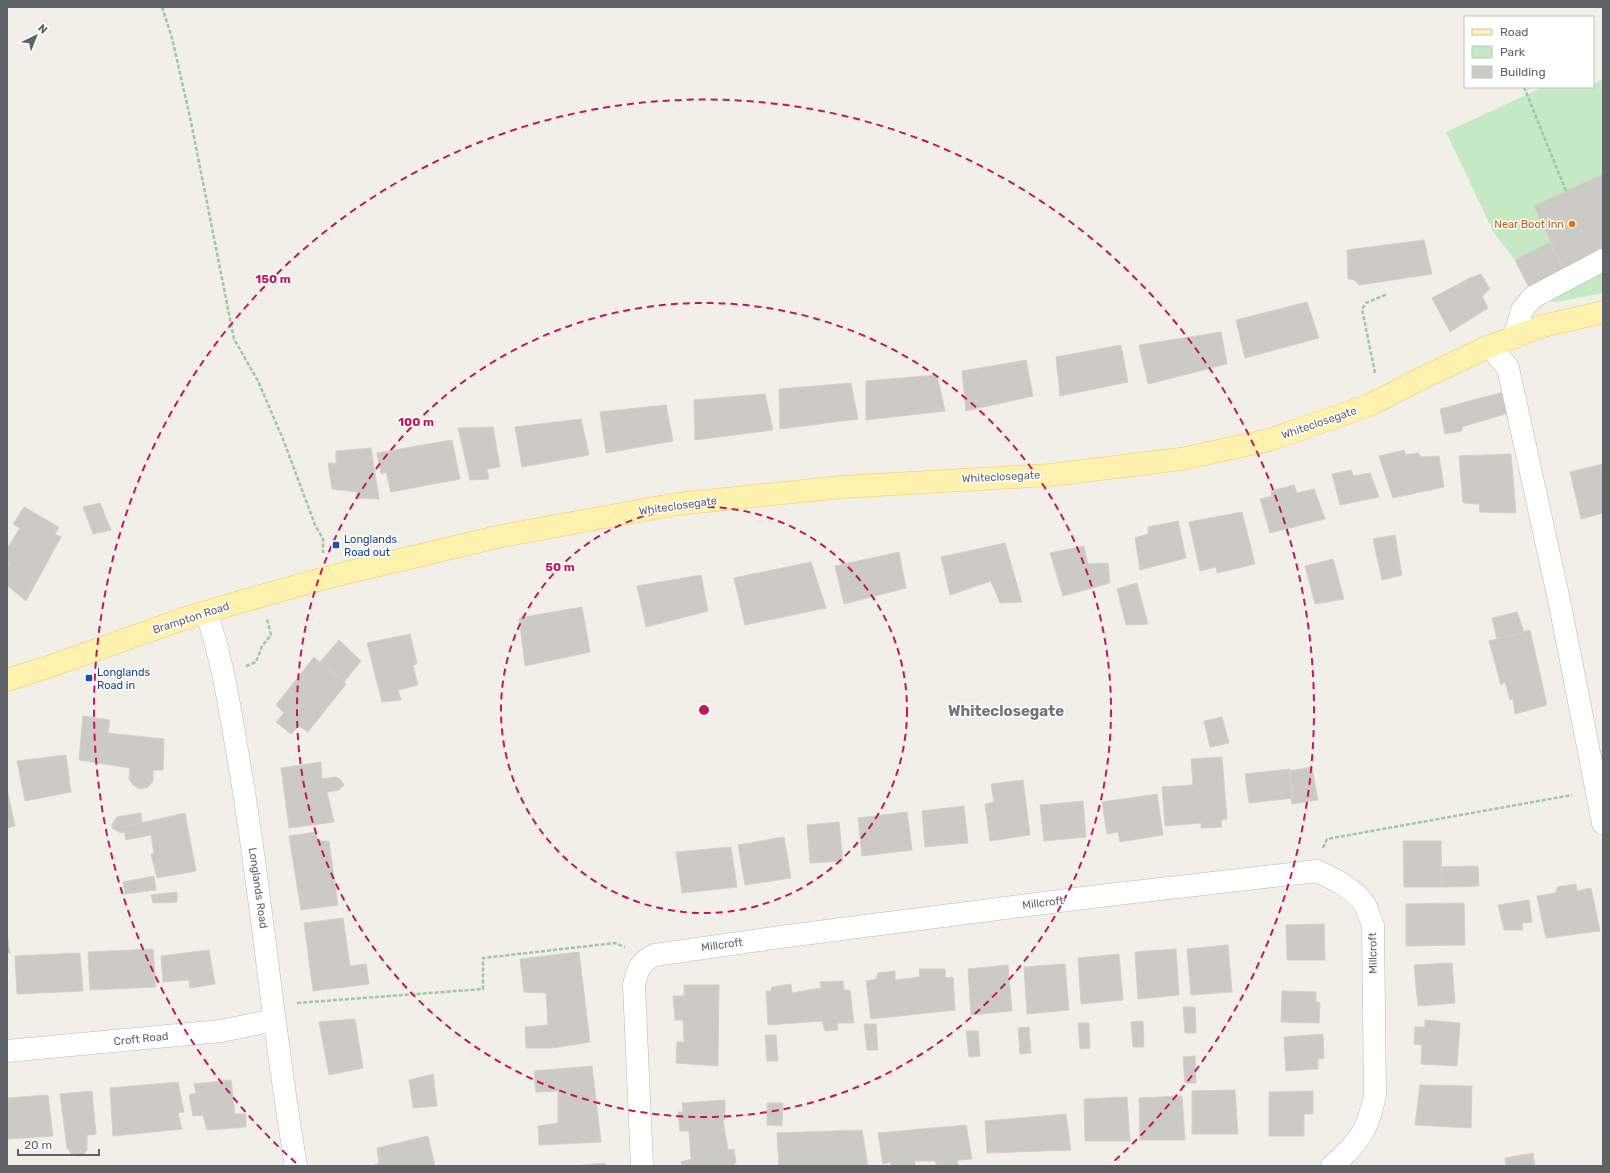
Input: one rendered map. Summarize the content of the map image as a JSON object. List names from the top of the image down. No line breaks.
{"streets":{"main road":["Whiteclosegate","Brampton Road"],"street":["Longlands Road","Millcroft","Croft Road"]},"crossings":[["Whiteclosegate","Brampton Road"],["Brampton Road","Longlands Road"],["Longlands Road","Croft Road"]],"districts":["Whiteclosegate"],"places":{"other":["Near Boot Inn"],"transit":["Longlands Road out","Longlands Road in"]},"legend":["Road","Park","Building"],"scale_bar":"20 m","north":"top right","rings":["150 m","100 m","50 m"]}
